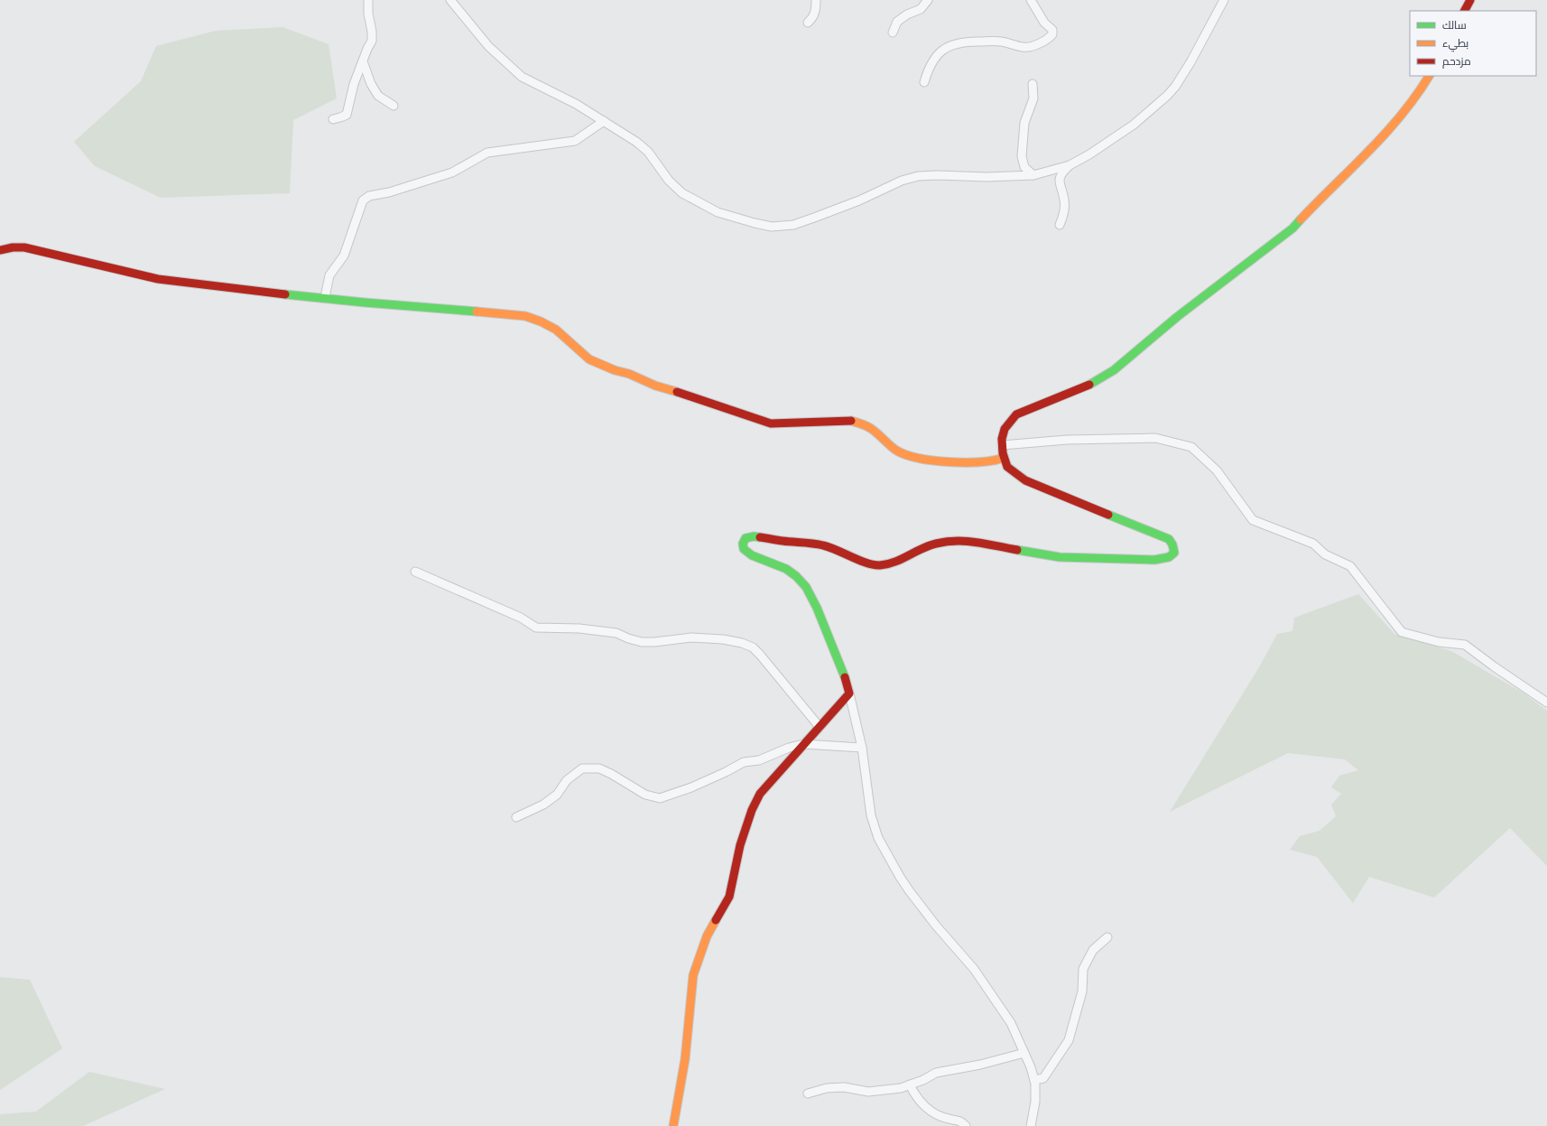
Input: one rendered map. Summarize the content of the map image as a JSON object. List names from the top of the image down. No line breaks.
{"legend":["سالك","بطيء","مزدحم"]}
